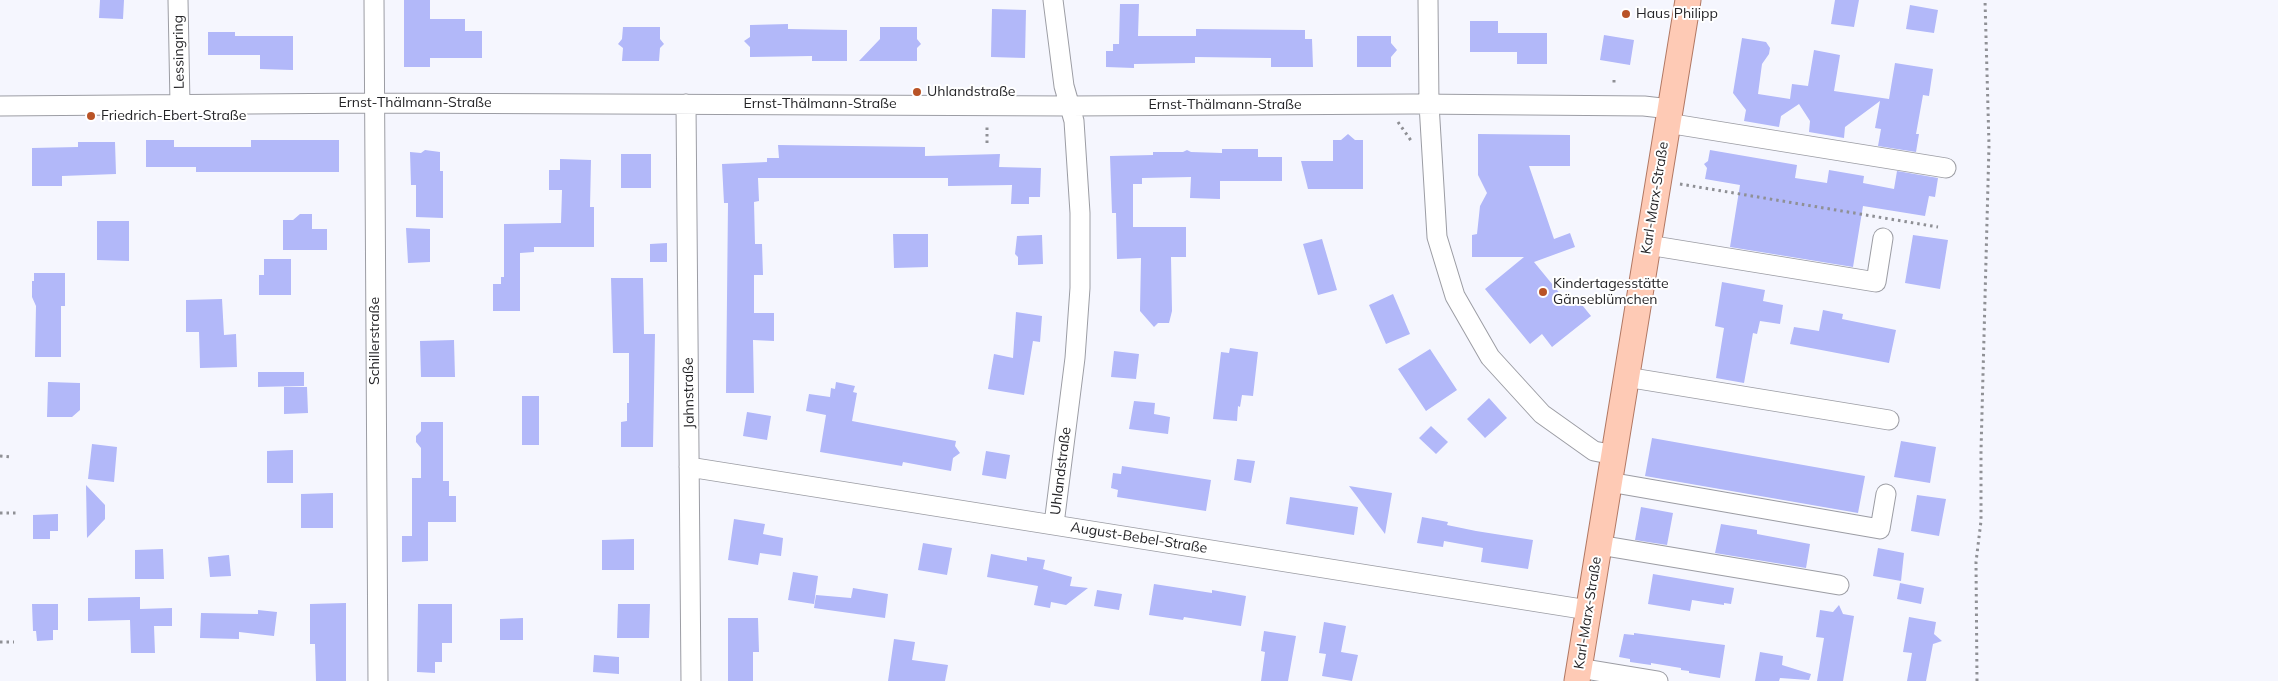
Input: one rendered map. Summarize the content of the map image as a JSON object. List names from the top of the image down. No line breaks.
{"streets":{"main road":["Karl-Marx-Straße"],"street":["Lessingring","Ernst-Thälmann-Straße","Schillerstraße","Jahnstraße","Uhlandstraße","August-Bebel-Straße"]},"crossings":[["Lessingring","Ernst-Thälmann-Straße"],["Ernst-Thälmann-Straße","Karl-Marx-Straße"],["Ernst-Thälmann-Straße","Schillerstraße"],["Ernst-Thälmann-Straße","Jahnstraße"],["Ernst-Thälmann-Straße","Uhlandstraße"],["Karl-Marx-Straße","August-Bebel-Straße"],["Jahnstraße","August-Bebel-Straße"],["Uhlandstraße","August-Bebel-Straße"]],"places":["Haus Philipp","Uhlandstraße","Friedrich-Ebert-Straße","Kindertagesstätte Gänseblümchen"]}
